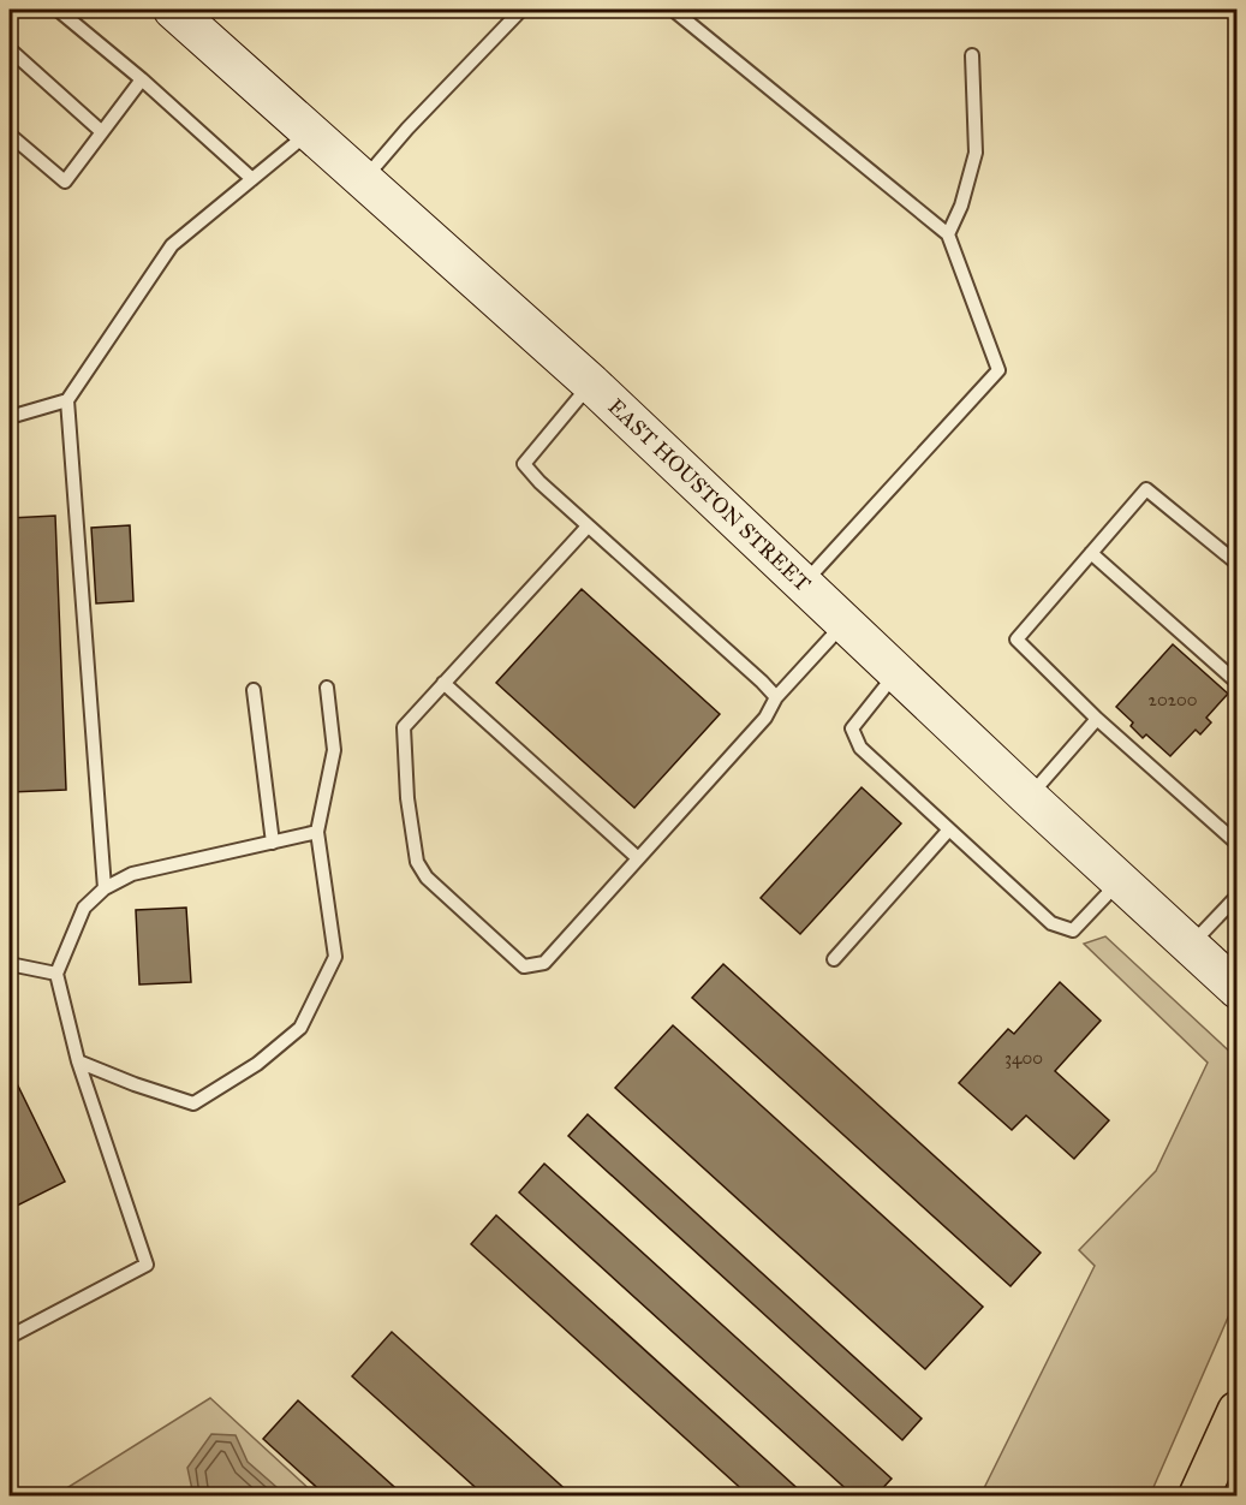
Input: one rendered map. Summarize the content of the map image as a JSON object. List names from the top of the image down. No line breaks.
{"streets":{"street":["EAST HOUSTON STREET"]},"house_numbers":["20200","3400"]}
